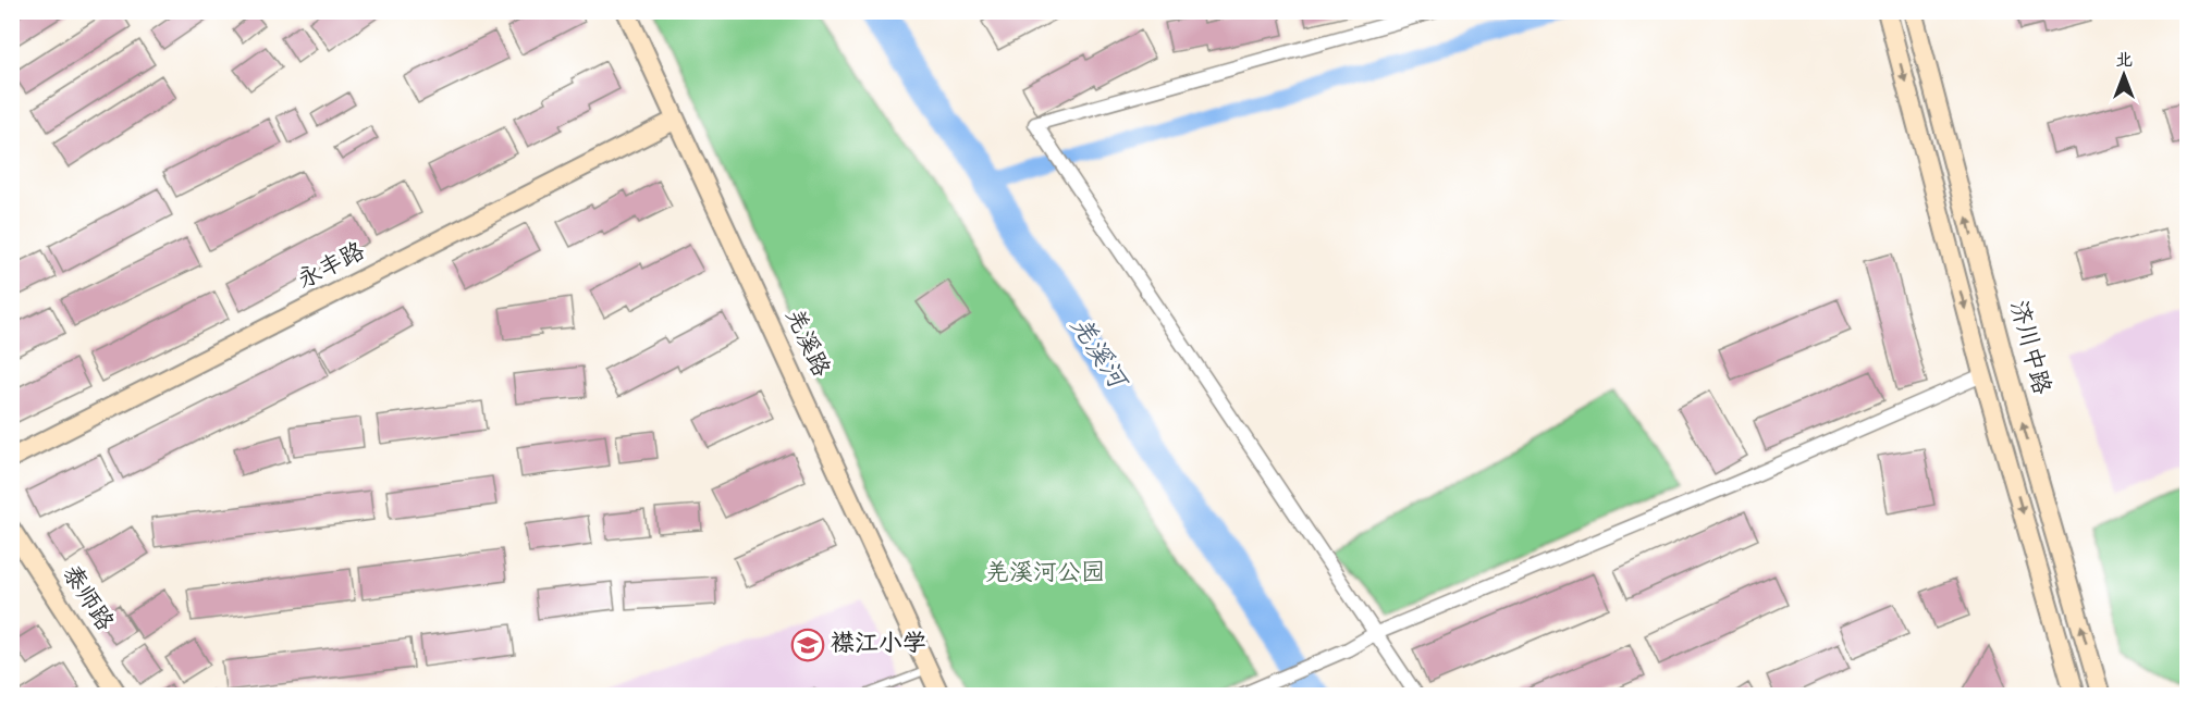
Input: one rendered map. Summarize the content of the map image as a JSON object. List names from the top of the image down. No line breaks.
{"streets":{"street":["永丰路","羌溪路","济川中路","泰师路"]},"crossings":[["永丰路","羌溪路"]],"water":["羌溪河"],"parks":["羌溪河公园"],"places":{"school or university":["襟江小学"]},"north":"top"}
